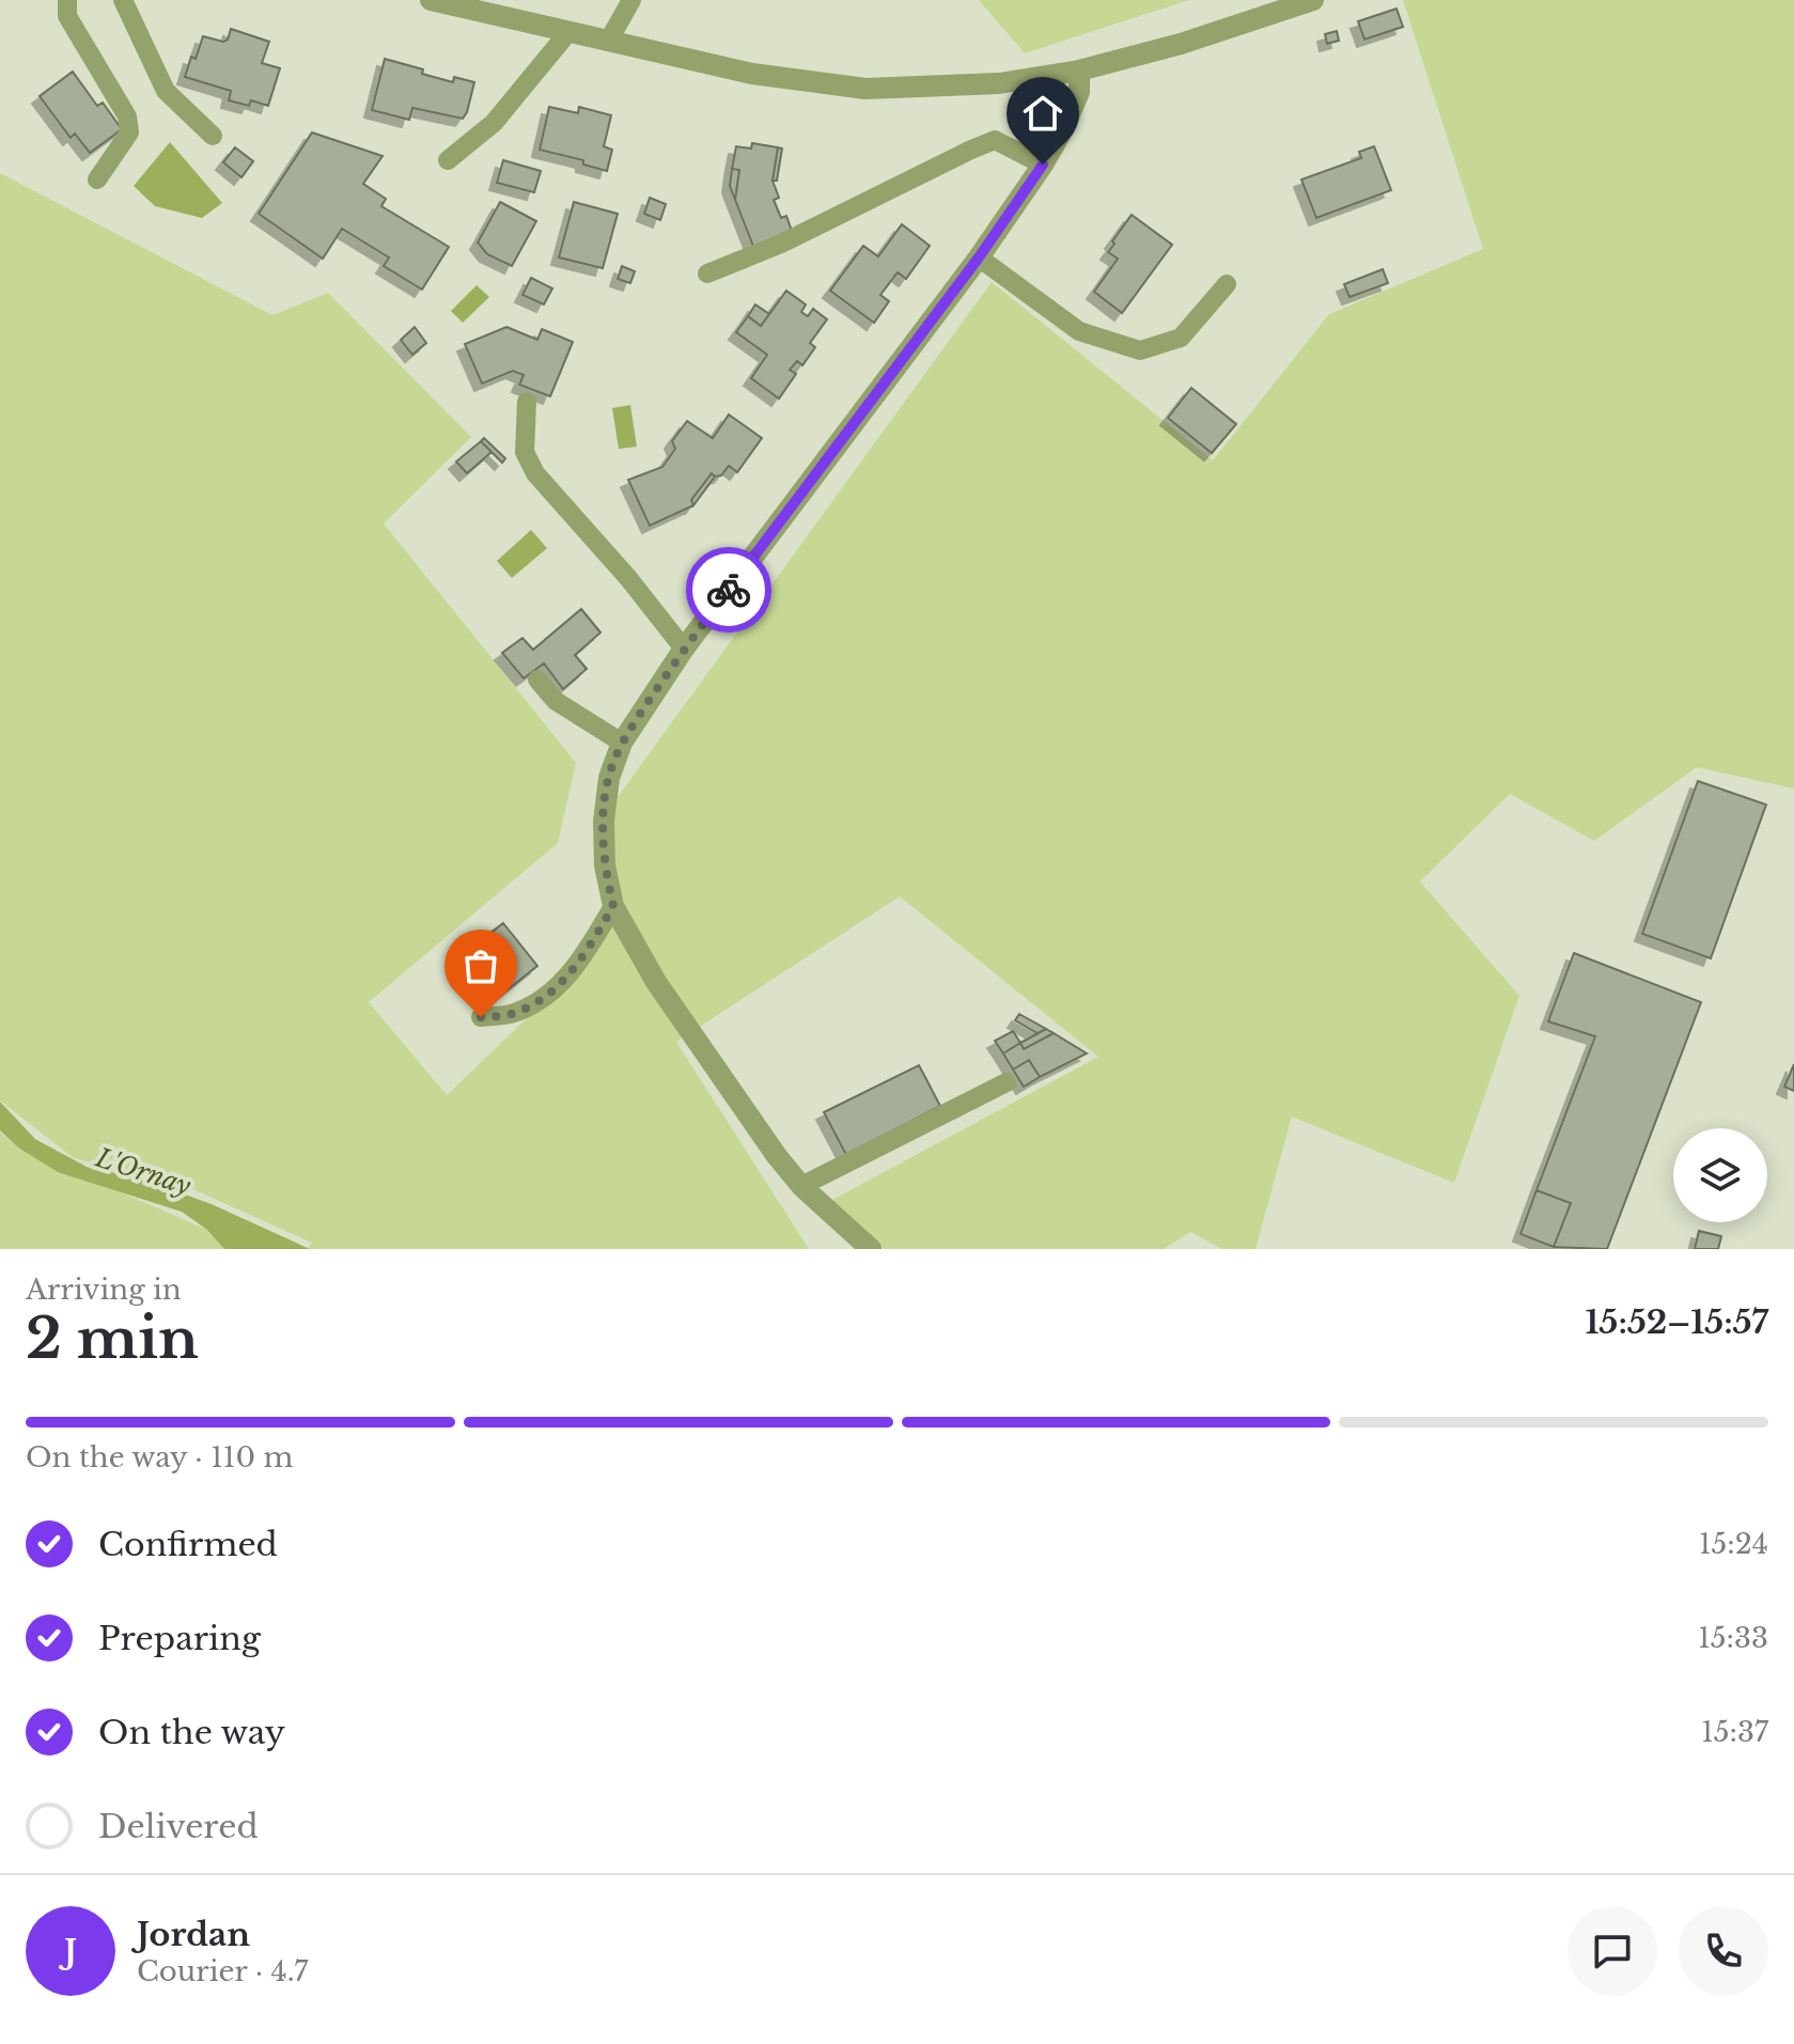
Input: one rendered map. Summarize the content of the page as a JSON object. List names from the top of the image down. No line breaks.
{"water":["L'Ornay"],"page":{"heading":["2 min","Arriving in","15:52–15:57"],"panel":["Jordan","Courier · 4.7"],"bar":"On the way · 110 m","list":[["Confirmed","15:24"],["Preparing","15:33"],["On the way","15:37"],"Delivered"],"round":"J"}}
